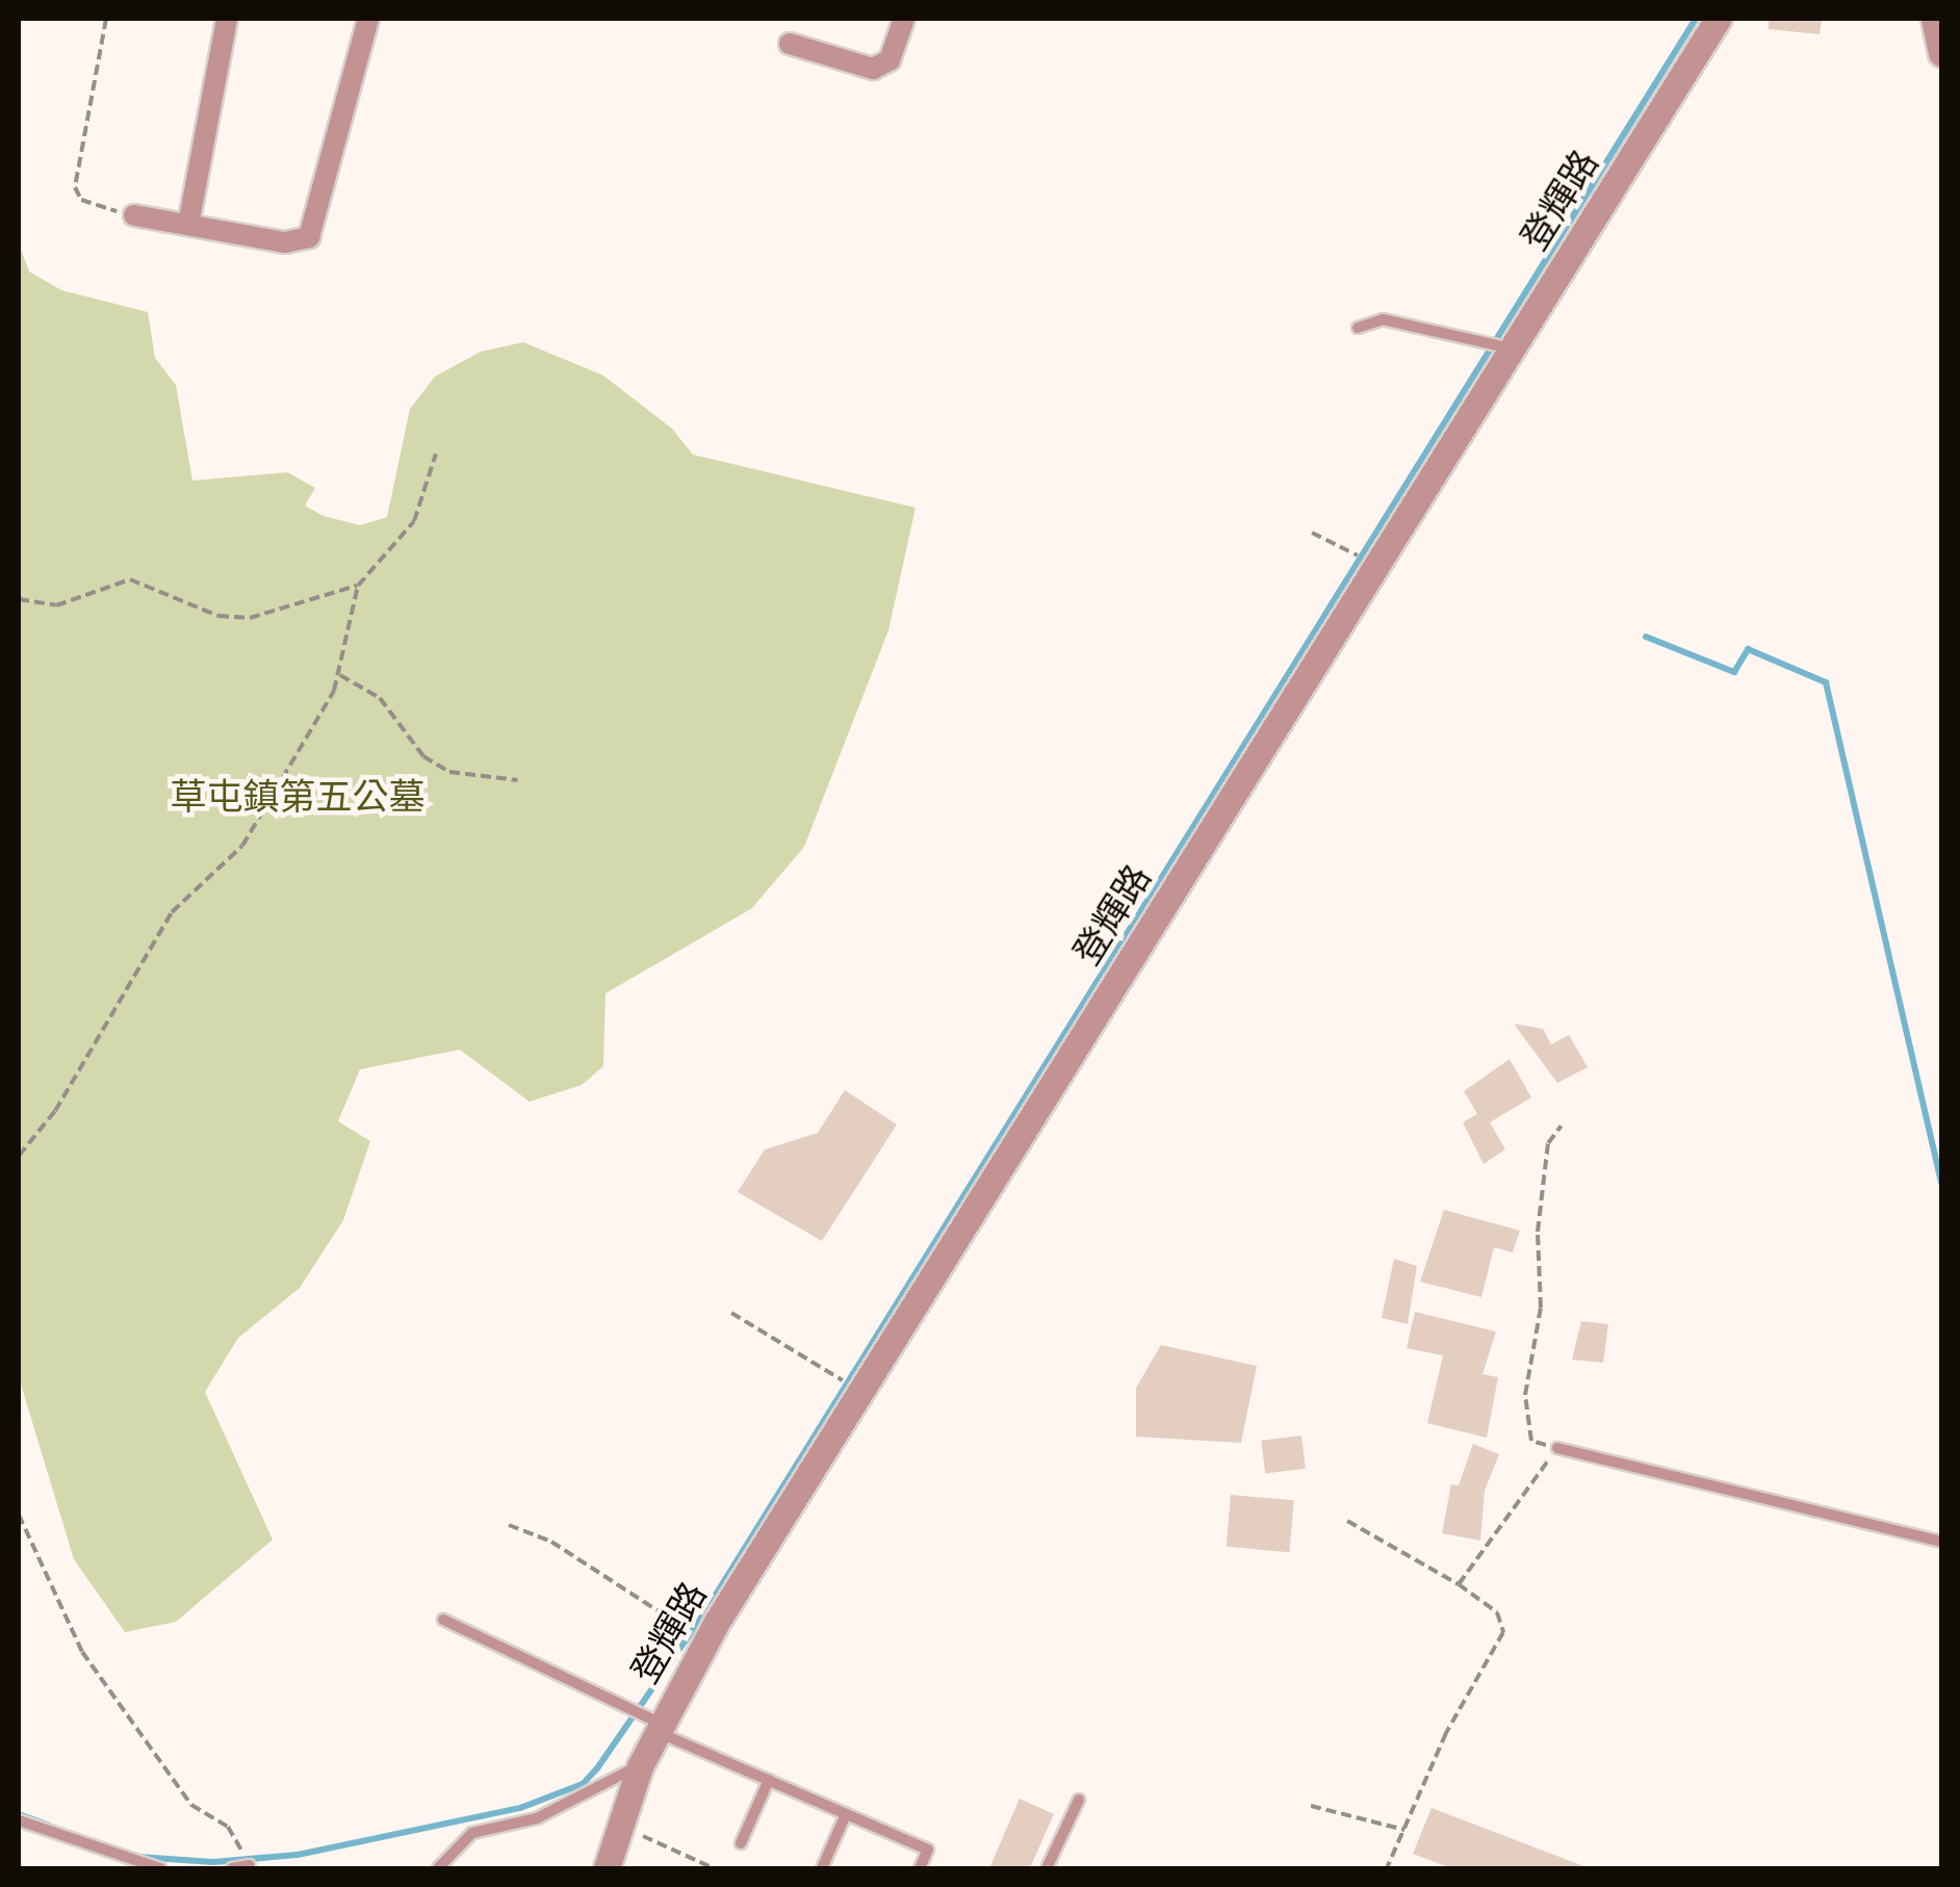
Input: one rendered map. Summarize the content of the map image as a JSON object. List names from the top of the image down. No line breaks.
{"streets":{"street":["登輝路"]},"parks":["草屯鎮第五公墓"]}
